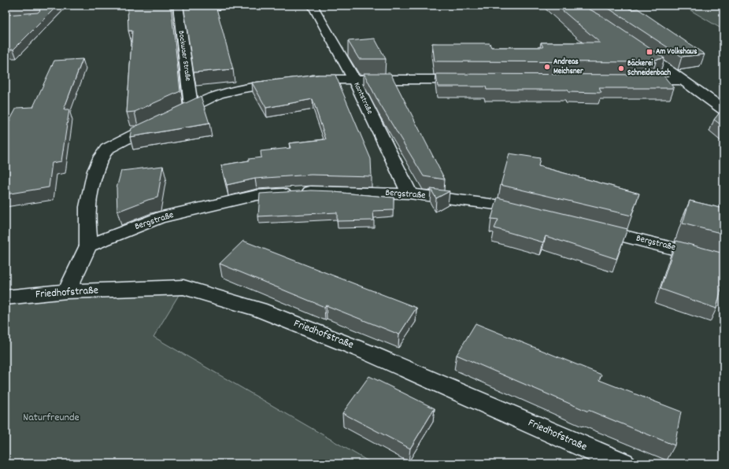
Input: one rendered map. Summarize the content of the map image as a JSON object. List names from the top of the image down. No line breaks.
{"streets":{"street":["Bockwaer Straße","Kantstraße","Bergstraße","Friedhofstraße"]},"crossings":[["Kantstraße","Bergstraße"]],"parks":["Naturfreunde"],"places":{"transit":["Am Volkshaus"],"other":["Andreas Meichsner","Bäckerei Schneidenbach"]}}
